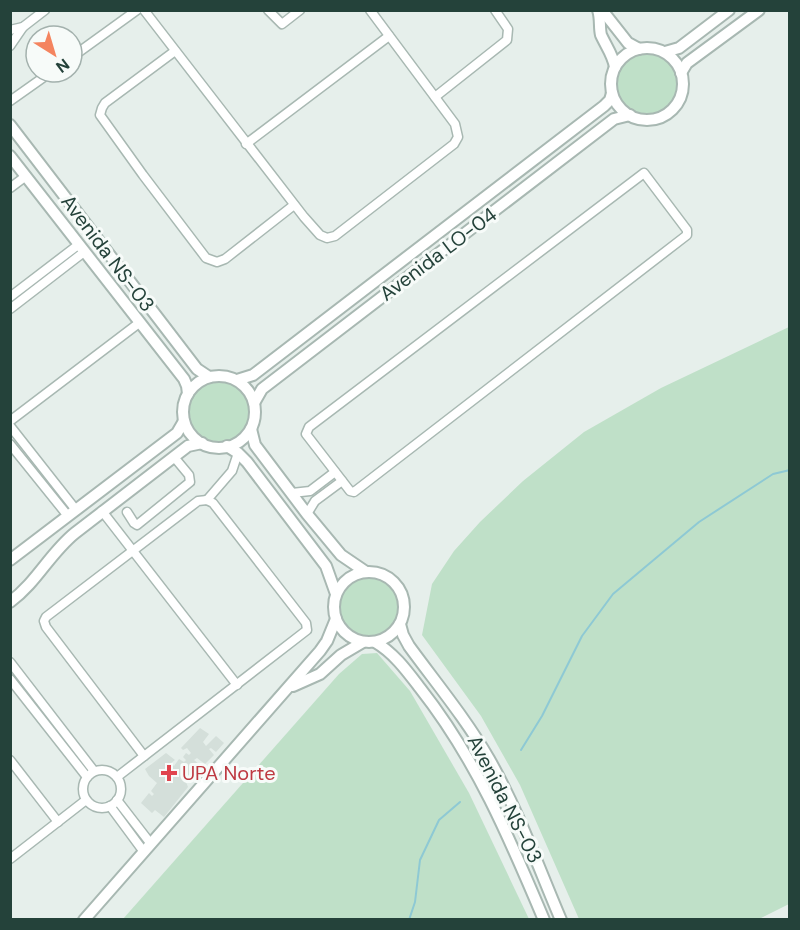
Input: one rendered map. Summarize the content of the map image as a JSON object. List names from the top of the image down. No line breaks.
{"streets":{"street":["Avenida NS-03","Avenida LO-04"]},"crossings":[["Avenida NS-03","Avenida LO-04"]],"places":{"health":["UPA Norte"]},"north":"bottom right"}
